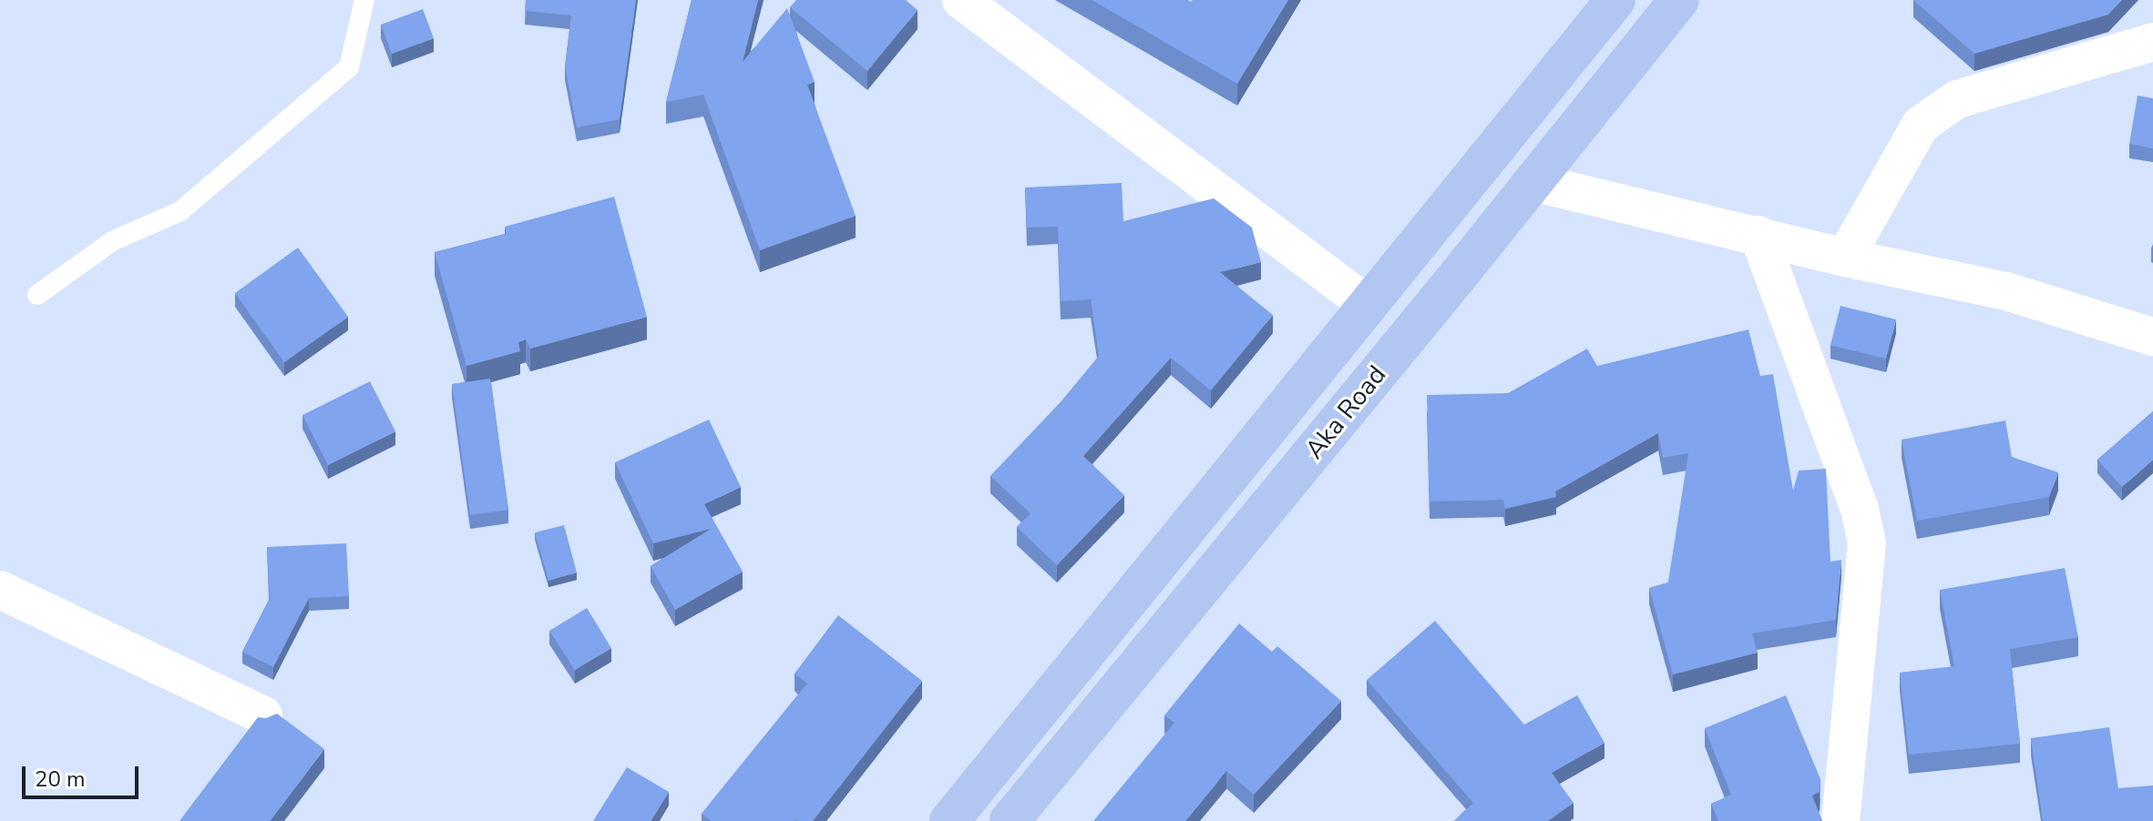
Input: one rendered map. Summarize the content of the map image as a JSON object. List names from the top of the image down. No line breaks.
{"streets":{"main road":["Aka Road"]},"scale_bar":"20 m"}
